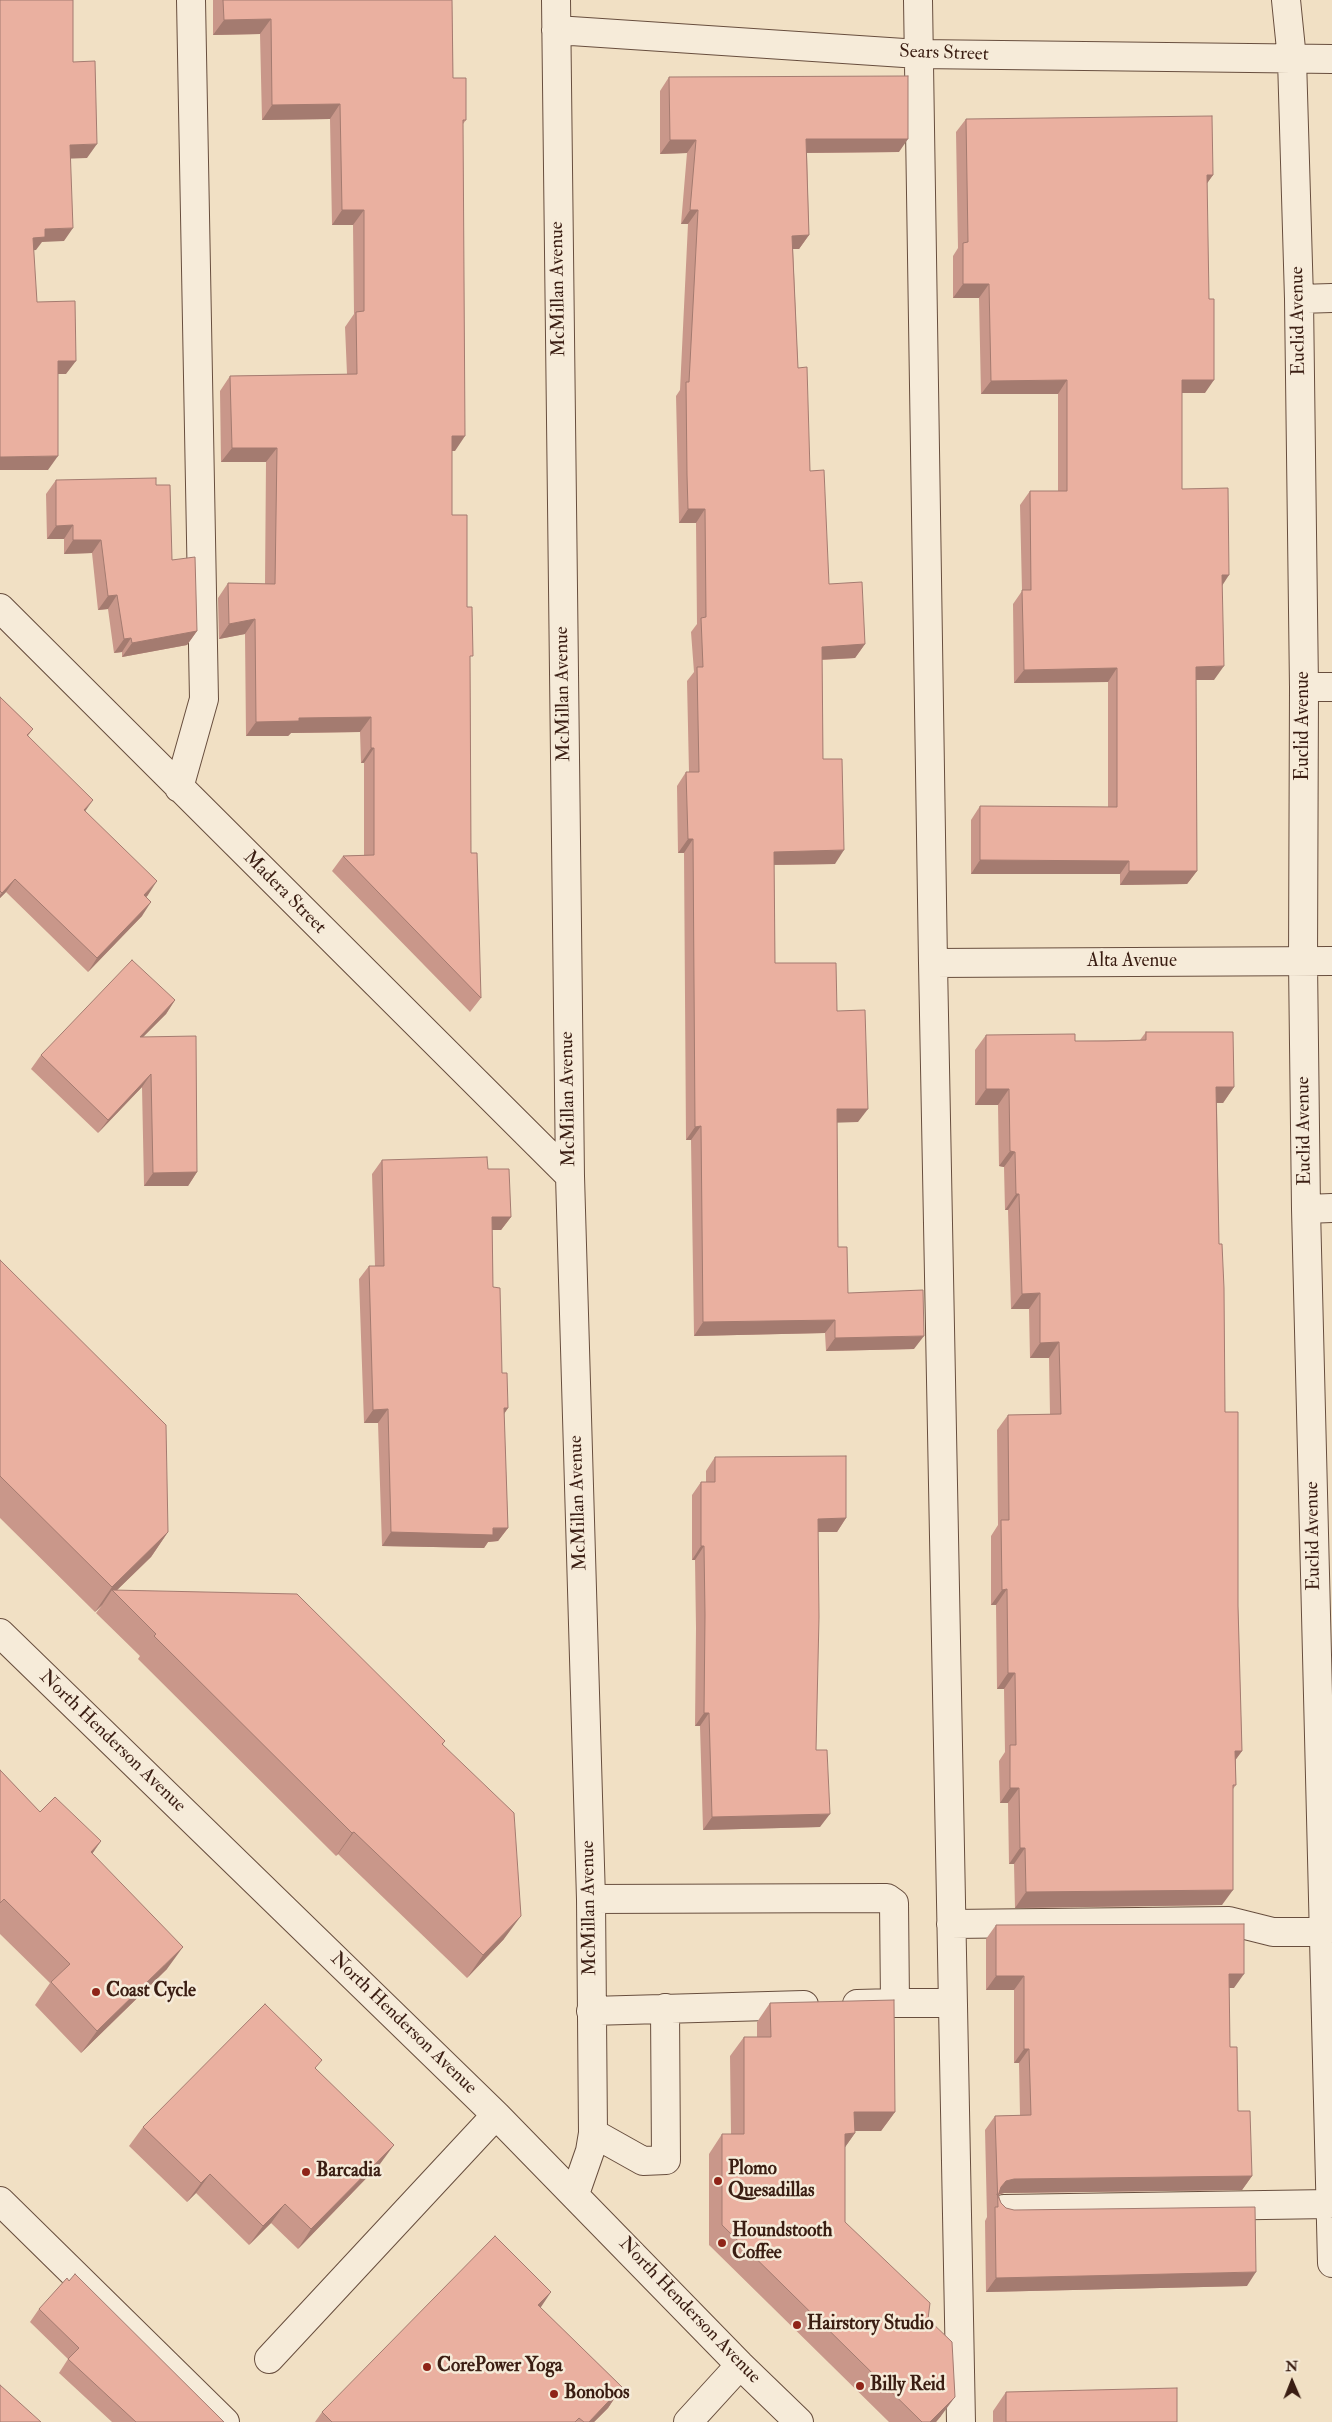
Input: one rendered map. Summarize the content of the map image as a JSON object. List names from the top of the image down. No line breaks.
{"streets":{"street":["Sears Street","McMillan Avenue","Euclid Avenue","Madera Street","Alta Avenue","North Henderson Avenue"]},"crossings":[["Sears Street","McMillan Avenue"],["Sears Street","Euclid Avenue"],["McMillan Avenue","Madera Street"],["McMillan Avenue","North Henderson Avenue"],["Euclid Avenue","Alta Avenue"]],"places":["Coast Cycle","Barcadia","Plomo Quesadillas","Houndstooth Coffee","Hairstory Studio","CorePower Yoga","Billy Reid","Bonobos"],"north":"top"}
